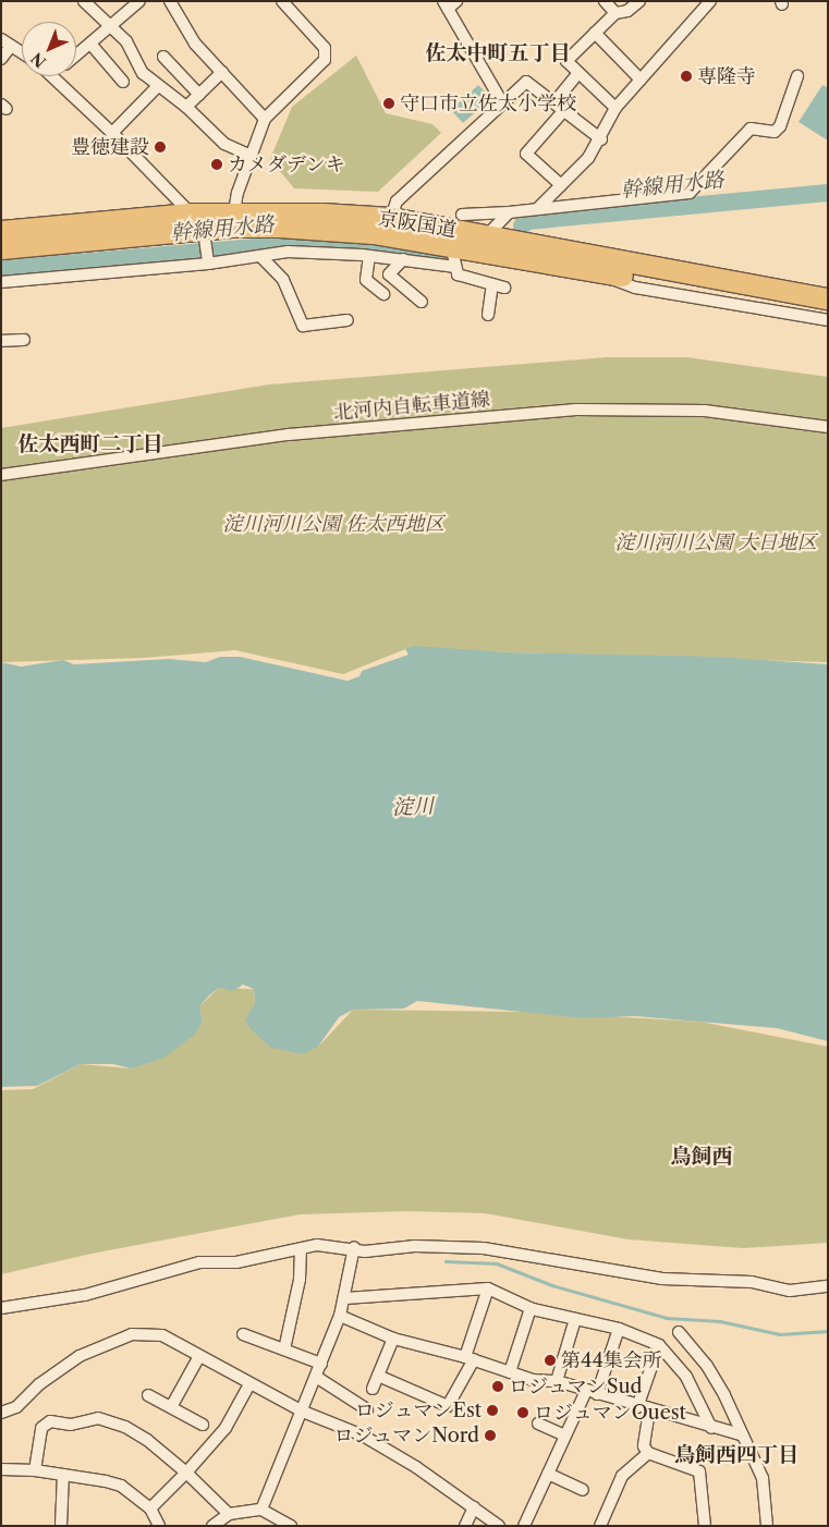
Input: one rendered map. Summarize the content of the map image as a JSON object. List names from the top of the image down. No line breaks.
{"streets":{"highway":["京阪国道"],"street":["北河内自転車道線"]},"districts":["佐太中町五丁目","佐太西町二丁目","鳥飼西","鳥飼西四丁目"],"water":["幹線用水路","淀川"],"parks":["淀川河川公園 佐太西地区","淀川河川公園 大日地区"],"places":["専隆寺","守口市立佐太小学校","豊徳建設","カメダデンキ","第44集会所","ロジュマンSud","ロジュマンEst","ロジュマンOuest","ロジュマンNord"],"north":"bottom left"}
